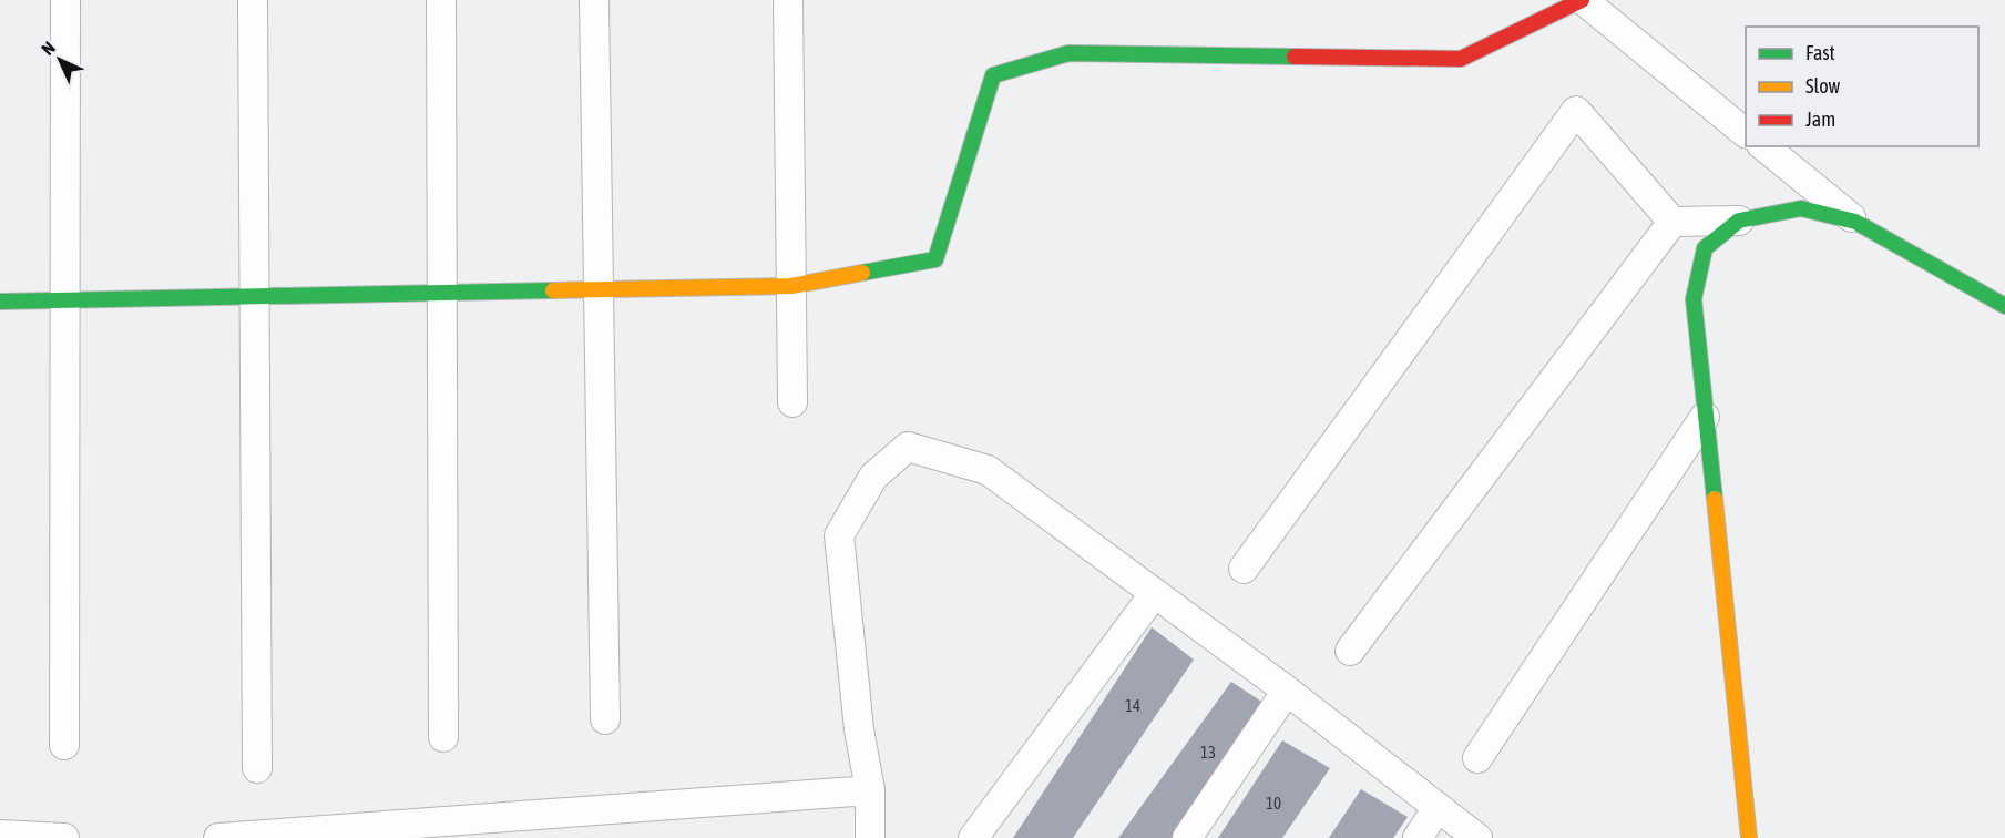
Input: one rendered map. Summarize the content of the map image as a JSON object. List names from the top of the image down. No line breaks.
{"house_numbers":["14","13","10"],"legend":["Fast","Slow","Jam"],"north":"top left"}
